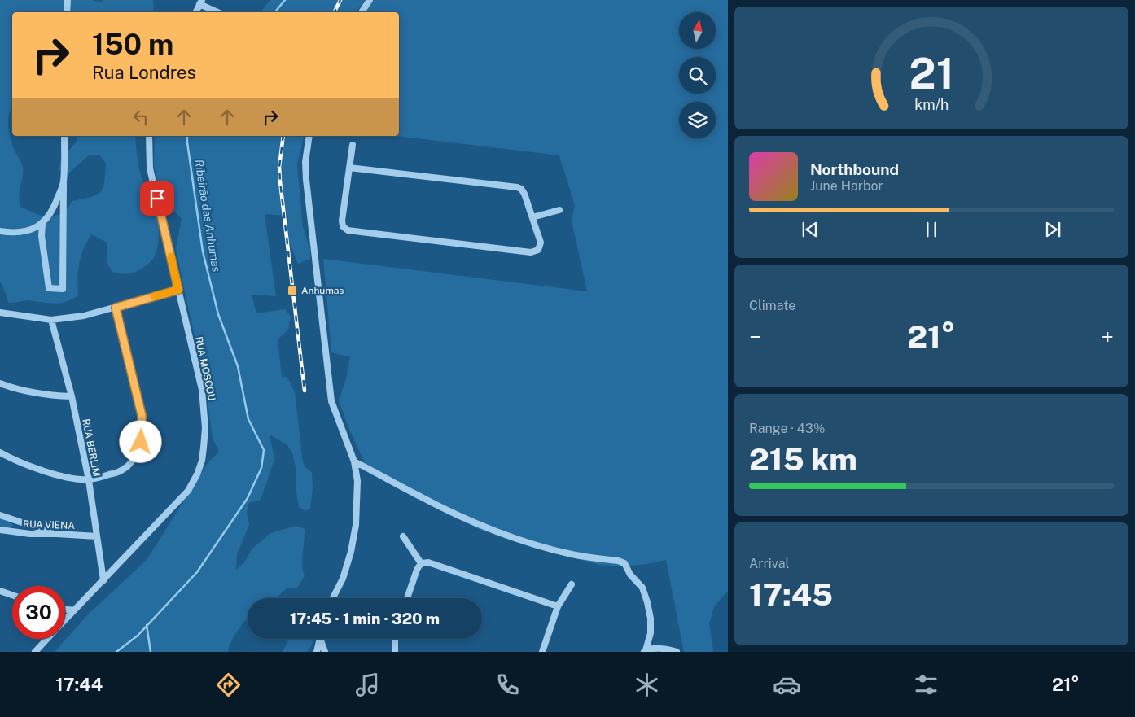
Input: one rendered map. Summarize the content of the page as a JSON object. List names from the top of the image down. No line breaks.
{"streets":{"street":["RUA MOSCOU","RUA BERLIM","RUA VIENA"]},"crossings":[["RUA MOSCOU","RUA BERLIM"],["RUA BERLIM","RUA VIENA"]],"water":["Ribeirão das Anhumas"],"places":{"transit":["Anhumas"]},"north":"top","page":{"turn":["150 m","Rua Londres"],"song":["Northbound","June Harbor"],"tile":["Climate",["Range · 43%","215 km"],["Arrival","17:45"]],"heat":["−","21°","+"],"limit":"30","trip":"17:45 · 1 min · 320 m","tabs":["17:44","21°"],"gauge":["21","km/h"]}}
